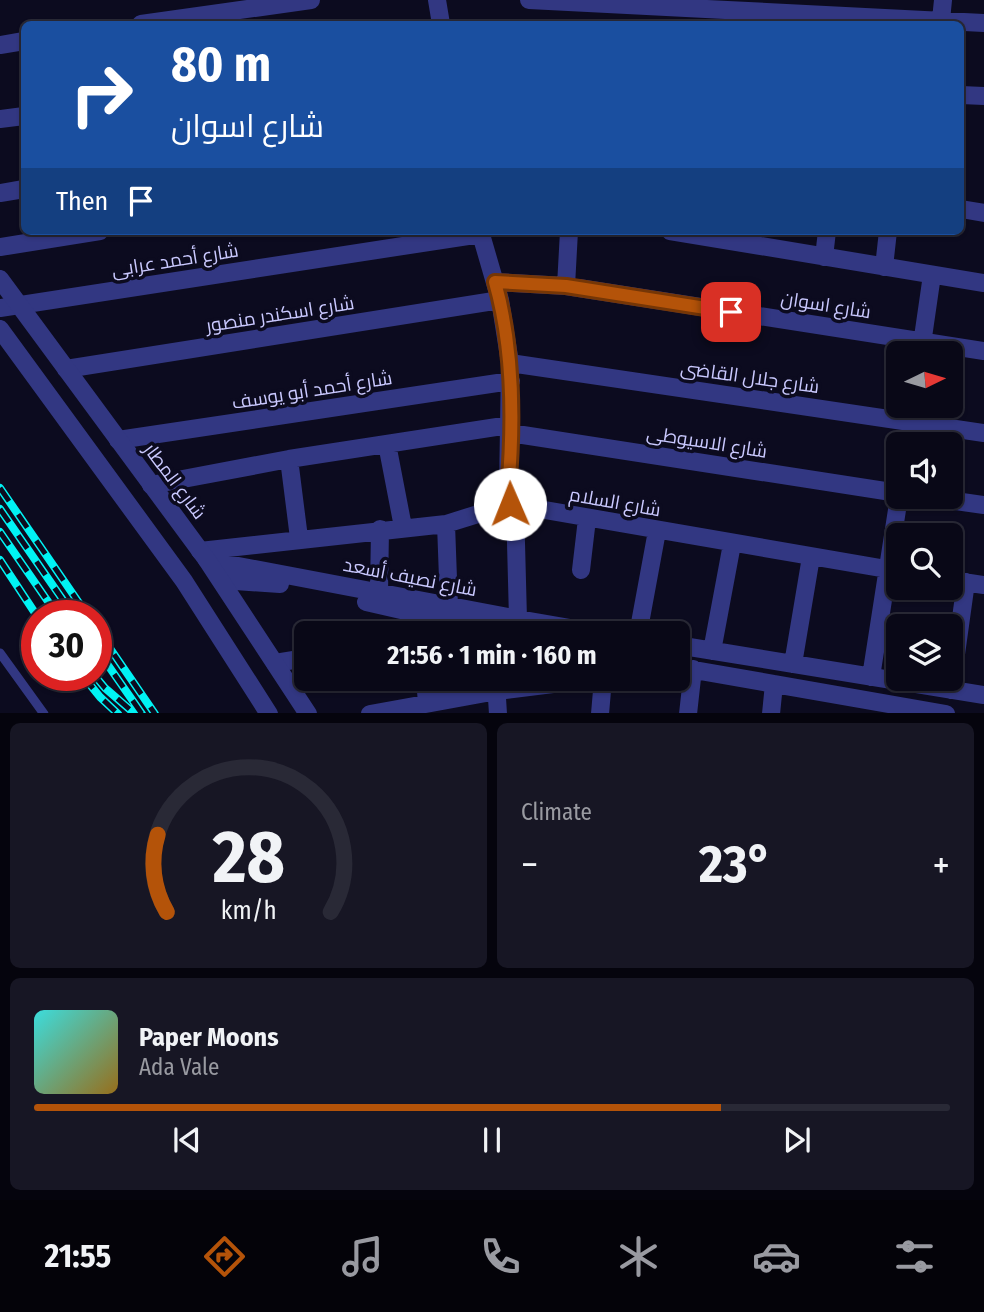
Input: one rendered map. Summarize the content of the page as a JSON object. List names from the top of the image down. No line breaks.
{"streets":{"street":["شارع أحمد عرابى","شارع اسوان","شارع اسكندر منصور","شارع جلال القاضى","شارع أحمد أبو يوسف","شارع الاسيوطى","شارع المطار","شارع السلام","شارع نصيف أسعد"]},"crossings":[["شارع أحمد عرابى","شارع المطار"],["شارع اسكندر منصور","شارع المطار"],["شارع جلال القاضى","شارع أحمد أبو يوسف"],["شارع أحمد أبو يوسف","شارع المطار"],["شارع الاسيوطى","شارع المطار"],["شارع المطار","شارع السلام"],["شارع المطار","شارع نصيف أسعد"],["شارع السلام","شارع نصيف أسعد"]],"north":"right","page":{"turn":["80 m","شارع اسوان"],"then":"Then","limit":"30","trip":"21:56 · 1 min · 160 m","tile":"Climate","heat":["−","23°","+"],"song":["Paper Moons","Ada Vale"],"tabs":"21:55","gauge":["28","km/h"]}}
